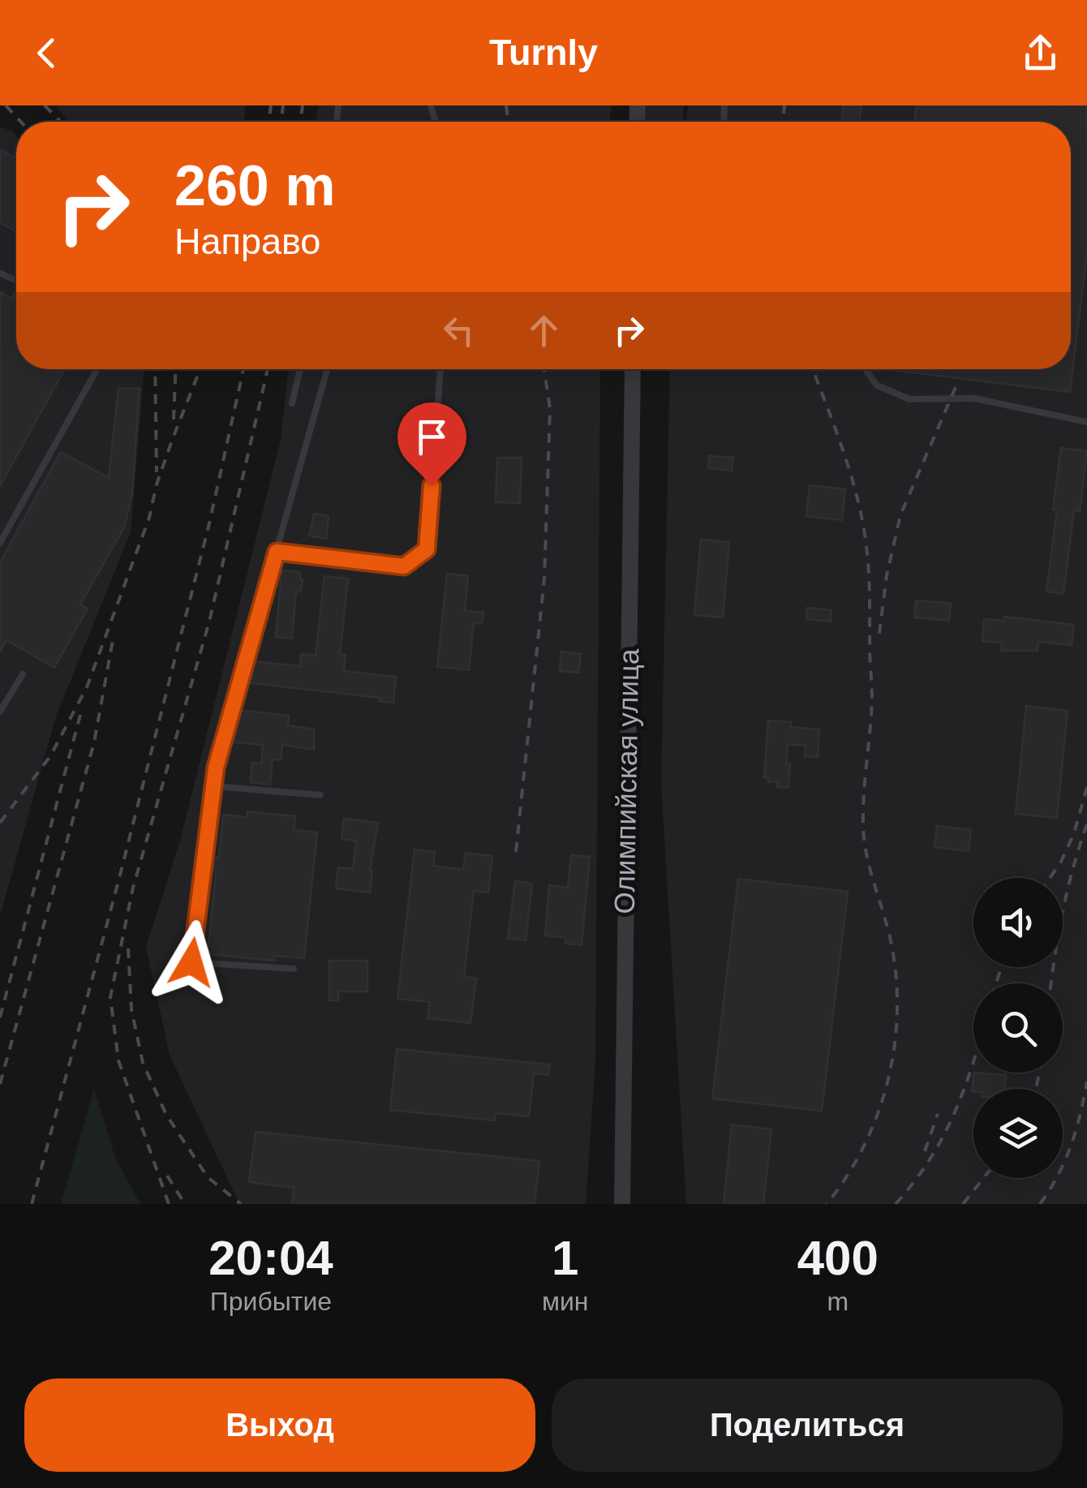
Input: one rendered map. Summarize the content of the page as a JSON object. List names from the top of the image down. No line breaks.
{"streets":{"street":["Олимпийская улица"]},"page":{"header":"Turnly","turn":["260 m","Направо"],"eta":["20:04","Прибытие","1","мин","400","m"],"buttons":["Выход","Поделиться"]}}
